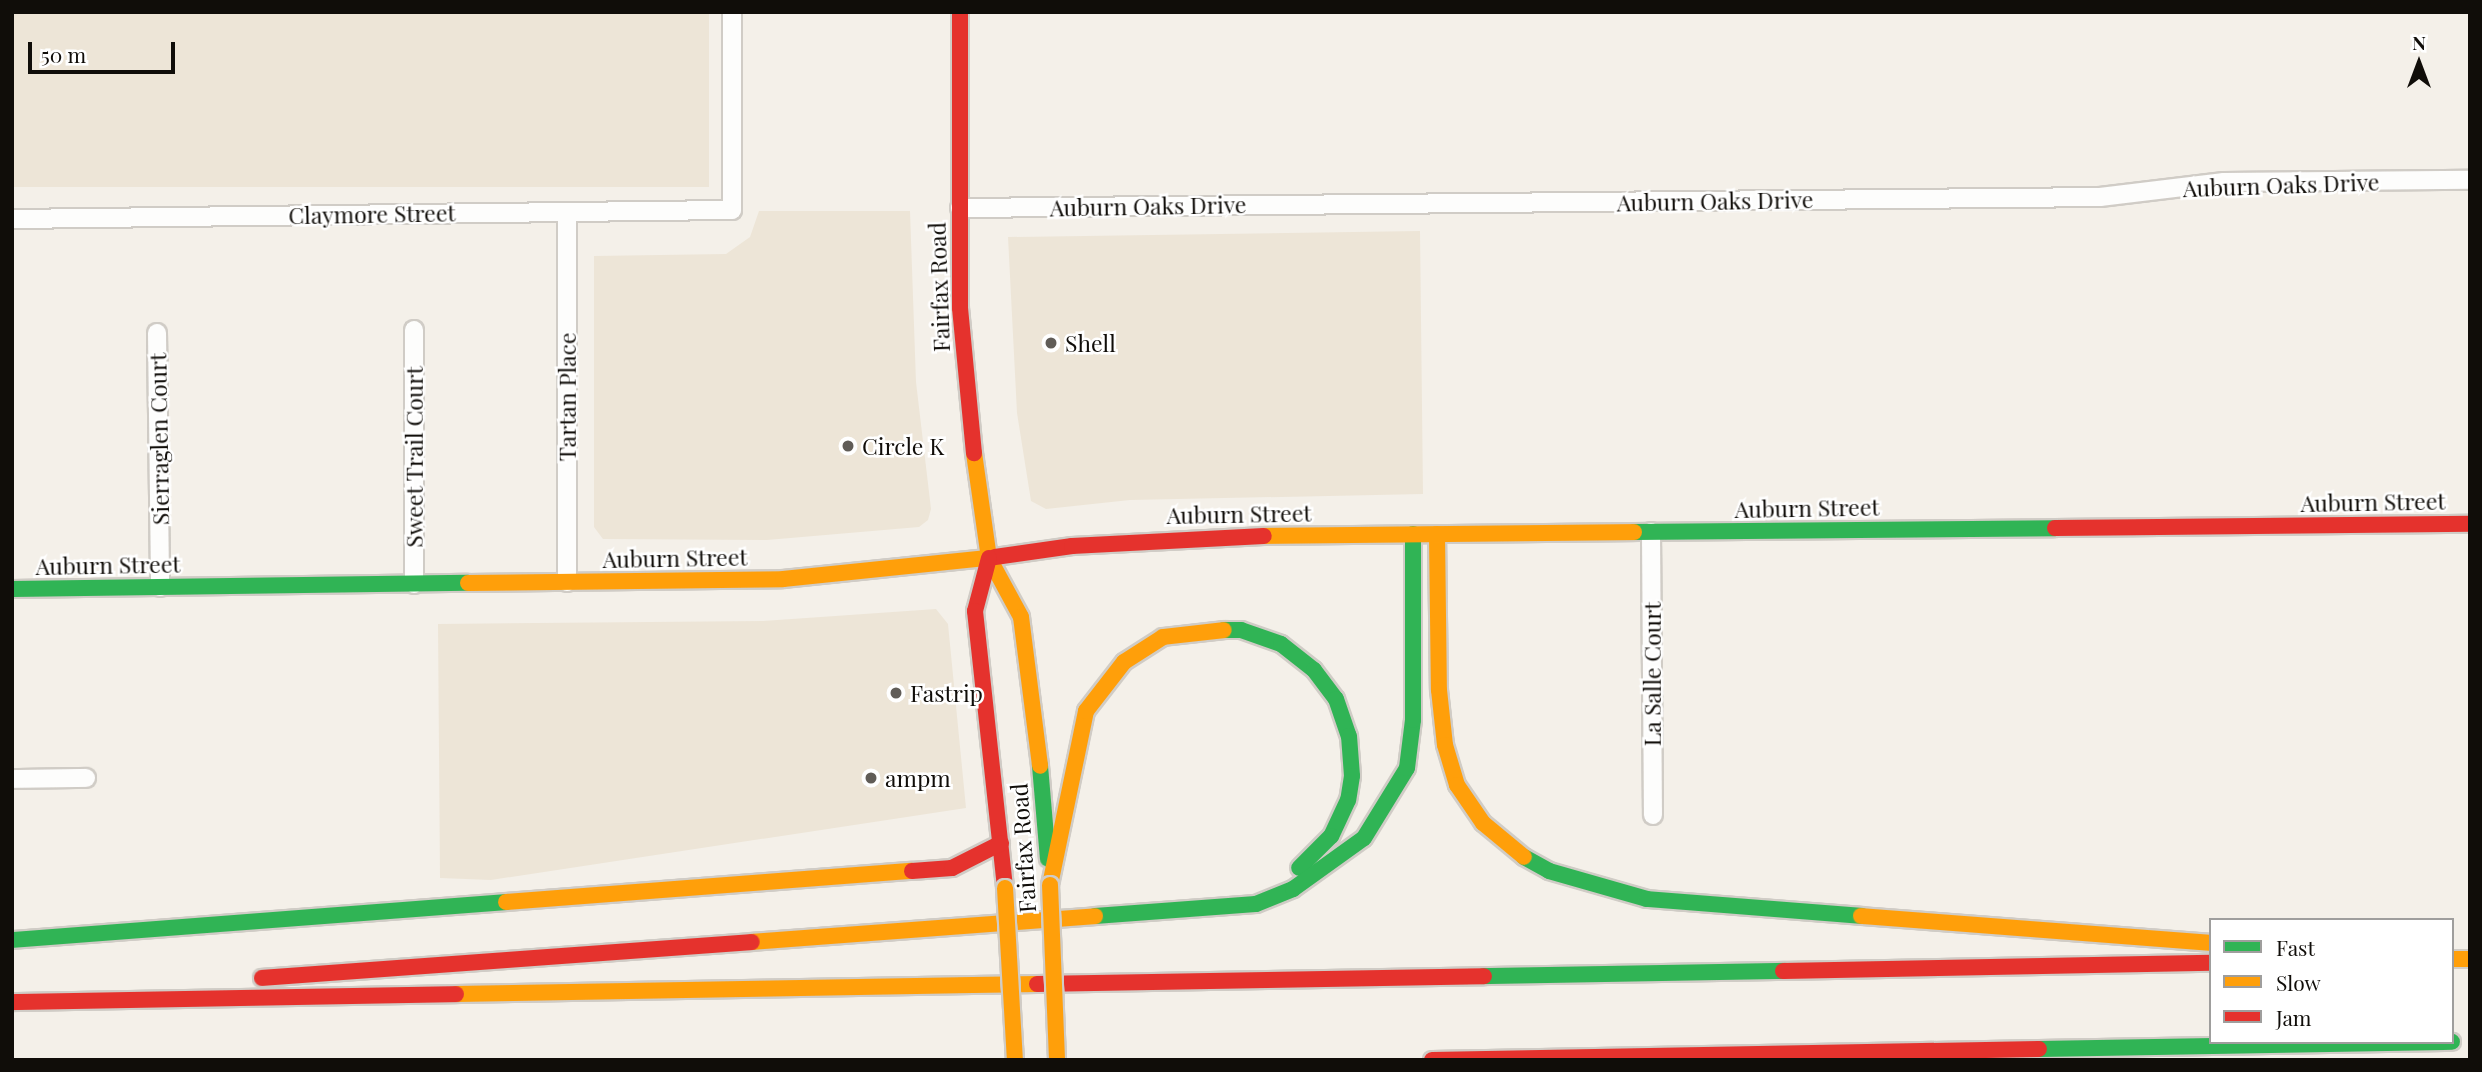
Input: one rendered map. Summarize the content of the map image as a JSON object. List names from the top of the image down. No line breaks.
{"streets":{"main road":["Fairfax Road","Auburn Street"],"street":["Auburn Oaks Drive","Claymore Street","Tartan Place","Sierraglen Court","Sweet Trail Court","La Salle Court"]},"crossings":[["Auburn Oaks Drive","Fairfax Road"],["Claymore Street","Tartan Place"],["Fairfax Road","Auburn Street"],["Tartan Place","Auburn Street"],["Sierraglen Court","Auburn Street"],["Sweet Trail Court","Auburn Street"],["Auburn Street","La Salle Court"]],"places":["Shell","Circle K","Fastrip","ampm"],"legend":["Fast","Slow","Jam"],"scale_bar":"50 m","north":"top"}
